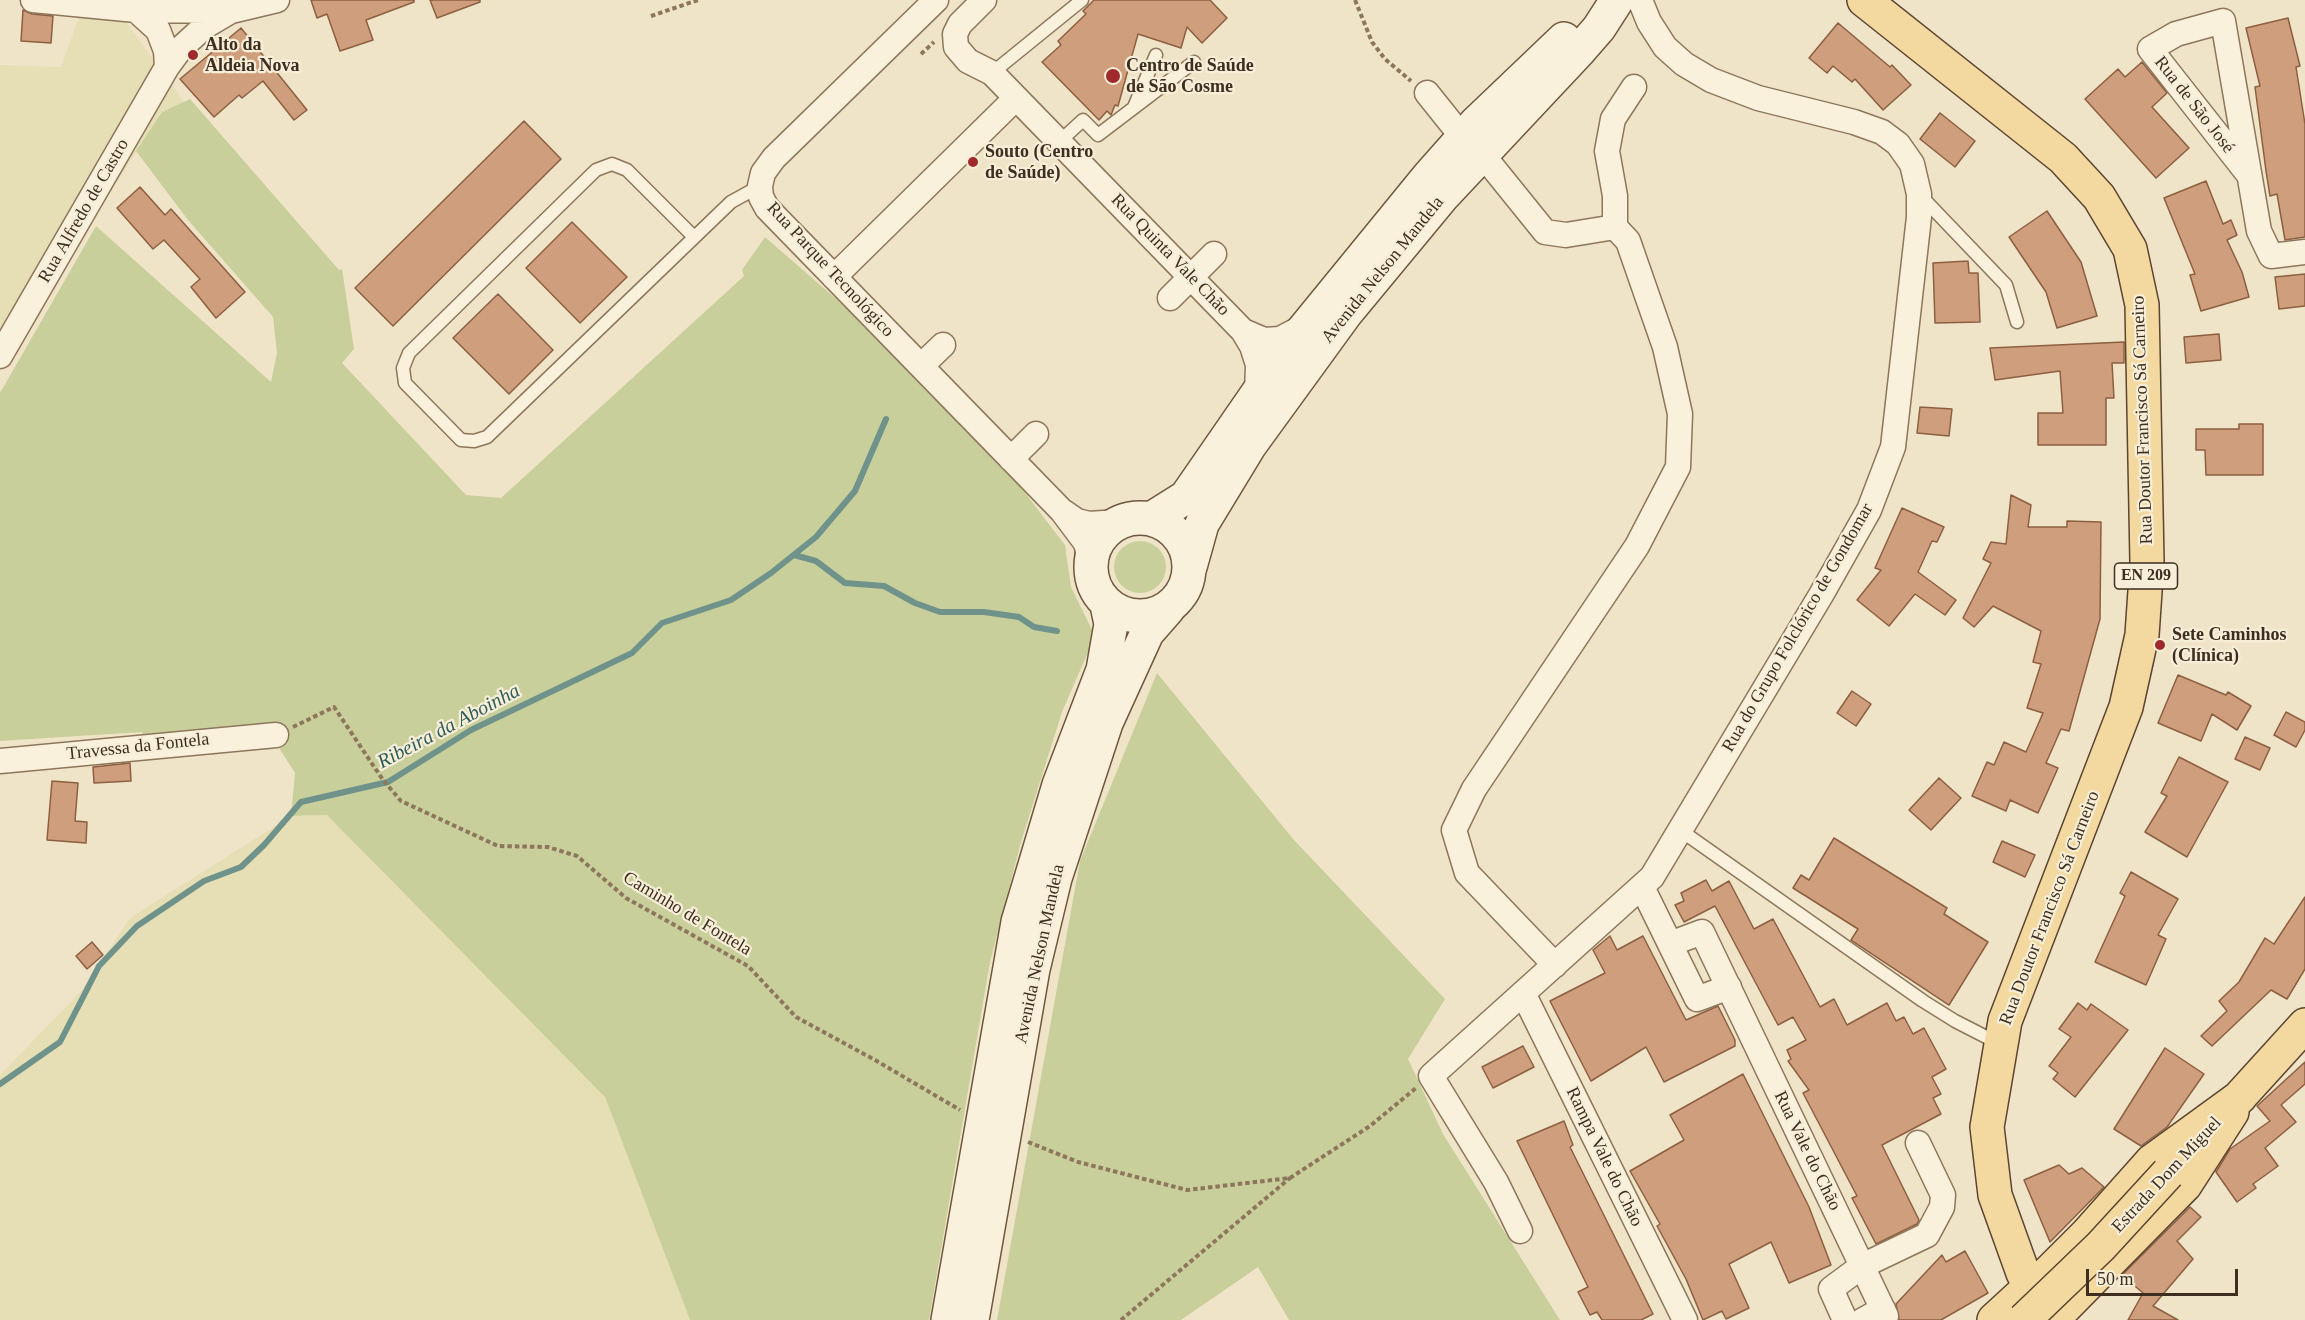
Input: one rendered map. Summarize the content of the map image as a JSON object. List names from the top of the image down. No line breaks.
{"streets":{"main road":["Avenida Nelson Mandela","Rua Doutor Francisco Sá Carneiro","EN 209","Estrada Dom Miguel"],"street":["Rua de São José","Rua Alfredo de Castro","Rua Quinta Vale Chão","Rua Parque Tecnológico","Rua do Grupo Folclórico de Gondomar","Travessa da Fontela","Rua Vale do Chão","Rampa Vale do Chão"],"path":["Caminho de Fontela"]},"crossings":[["Rua Quinta Vale Chão","Avenida Nelson Mandela"],["Rua Parque Tecnológico","Avenida Nelson Mandela"],["Avenida Nelson Mandela","Rua do Grupo Folclórico de Gondomar"],["Rua Doutor Francisco Sá Carneiro","Estrada Dom Miguel"],["Rua do Grupo Folclórico de Gondomar","Rampa Vale do Chão"],["Travessa da Fontela","Caminho de Fontela"]],"water":["Ribeira da Aboinha"],"places":["Alto da Aldeia Nova","Centro de Saúde de São Cosme","Souto (Centro de Saúde)","Sete Caminhos (Clínica)"],"scale_bar":"50 m"}
